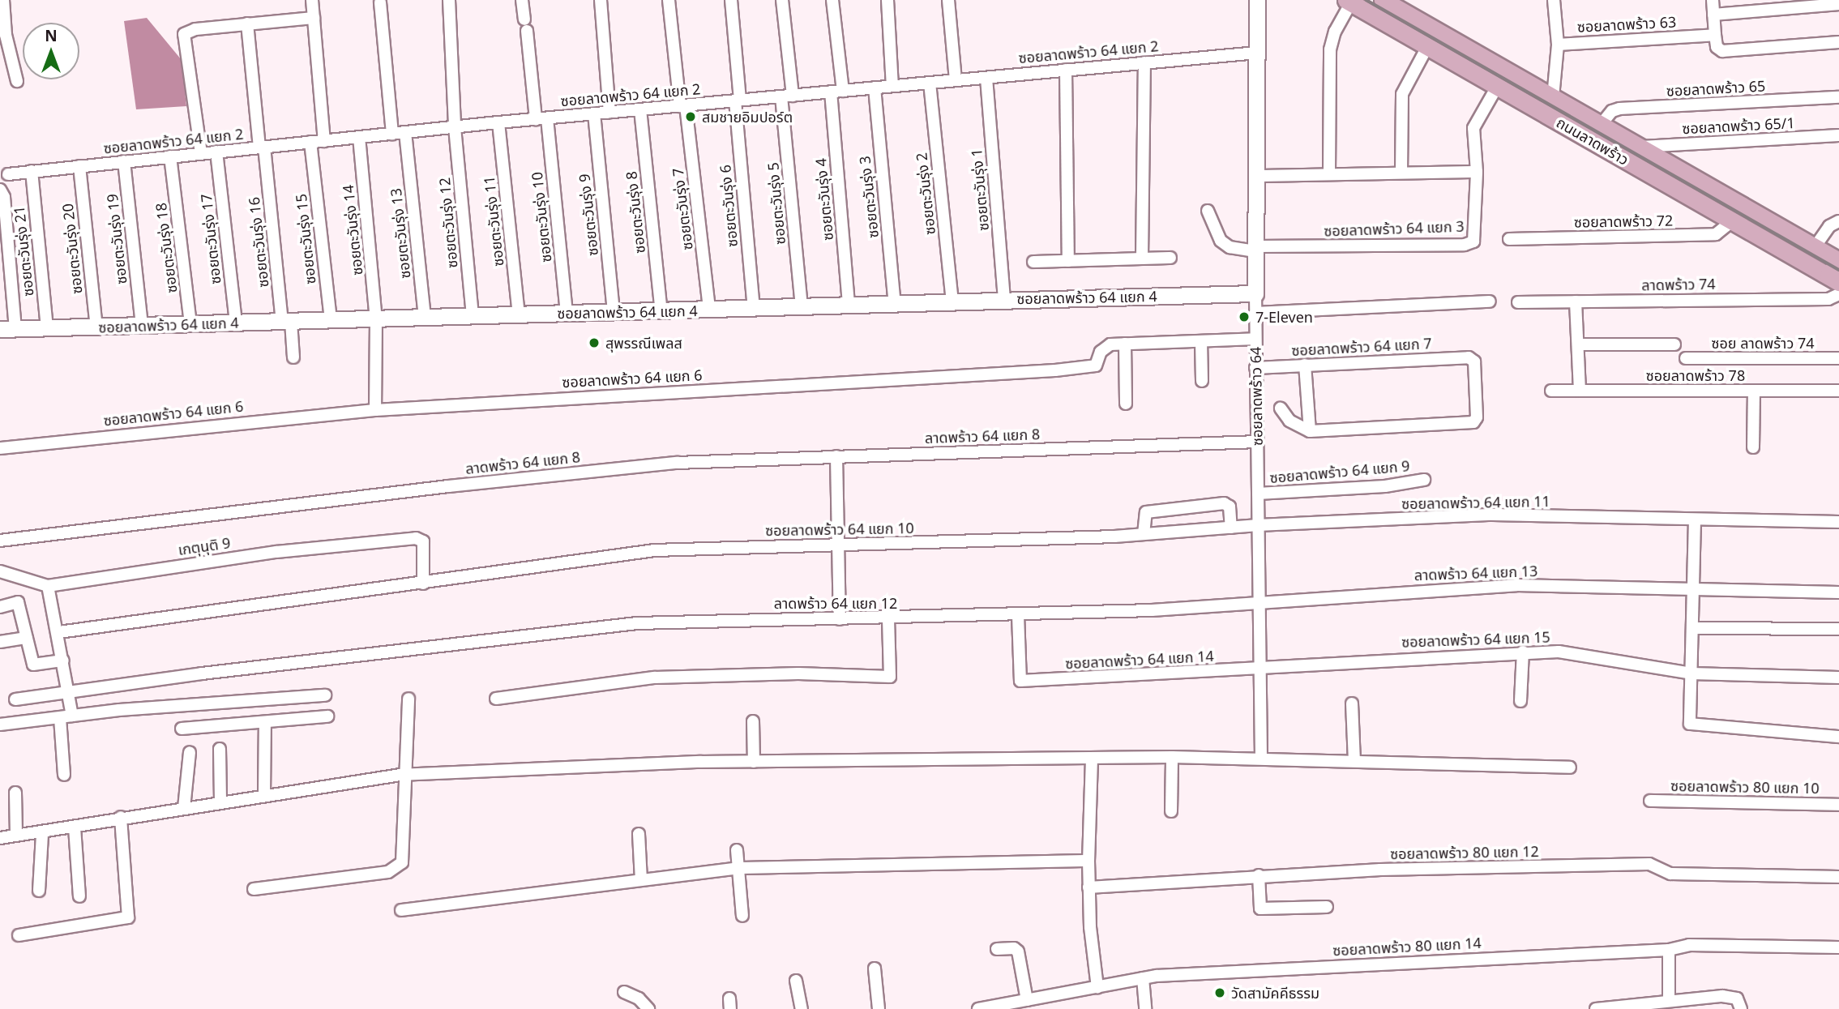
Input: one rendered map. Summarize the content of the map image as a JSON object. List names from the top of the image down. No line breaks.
{"streets":{"main road":["ถนนลาดพร้าว"],"street":["ซอยลาดพร้าว 63","ซอยลาดพร้าว 64 แยก 2","ซอยลาดพร้าว 65","ซอยลาดพร้าว 65/1","ซอยตะวันรุ่ง 1","ซอยตะวันรุ่ง 2","ซอยตะวันรุ่ง 3","ซอยตะวันรุ่ง 4","ซอยตะวันรุ่ง 5","ซอยตะวันรุ่ง 6","ซอยตะวันรุ่ง 7","ซอยตะวันรุ่ง 8","ซอยตะวันรุ่ง 9","ซอยตะวันรุ่ง 10","ซอยตะวันรุ่ง 11","ซอยลาดพร้าว 72","ซอยตะวันรุ่ง 12","ซอยลาดพร้าว 64 แยก 3","ซอยตะวันรุ่ง 14","ซอยตะวันรุ่ง 13","ซอยตะวันรุ่ง 19","ซอยตะวันรุ่ง 17","ซอยตะวันรุ่ง 15","ซอยตะวันรุ่ง 16","ซอยตะวันรุ่ง 18","ซอยตะวันรุ่ง 20","ซอยตะวันรุ่ง 21","ลาดพร้าว 74","ซอยลาดพร้าว 64 แยก 4","ซอย ลาดพร้าว 74","ซอยลาดพร้าว 64 แยก 7","ซอยลาดพร้าว 78","ซอยลาดพร้าว 64 แยก 6","ซอยลาดพร้าว 64","ลาดพร้าว 64 แยก 8","ซอยลาดพร้าว 64 แยก 9","ซอยลาดพร้าว 64 แยก 11","ซอยลาดพร้าว 64 แยก 10","เกตุนุติ 9","ลาดพร้าว 64 แยก 13","ลาดพร้าว 64 แยก 12","ซอยลาดพร้าว 64 แยก 15","ซอยลาดพร้าว 64 แยก 14","ซอยลาดพร้าว 80 แยก 10","ซอยลาดพร้าว 80 แยก 12","ซอยลาดพร้าว 80 แยก 14"]},"crossings":[["ซอยลาดพร้าว 64 แยก 2","ซอยตะวันรุ่ง 1"],["ซอยลาดพร้าว 64 แยก 2","ซอยตะวันรุ่ง 2"],["ซอยลาดพร้าว 64 แยก 2","ซอยตะวันรุ่ง 3"],["ซอยลาดพร้าว 64 แยก 2","ซอยตะวันรุ่ง 4"],["ซอยลาดพร้าว 64 แยก 2","ซอยตะวันรุ่ง 5"],["ซอยลาดพร้าว 64 แยก 2","ซอยตะวันรุ่ง 6"],["ซอยลาดพร้าว 64 แยก 2","ซอยตะวันรุ่ง 7"],["ซอยลาดพร้าว 64 แยก 2","ซอยตะวันรุ่ง 8"],["ซอยลาดพร้าว 64 แยก 2","ซอยตะวันรุ่ง 9"],["ซอยลาดพร้าว 64 แยก 2","ซอยตะวันรุ่ง 10"],["ซอยลาดพร้าว 64 แยก 2","ซอยตะวันรุ่ง 11"],["ซอยลาดพร้าว 64 แยก 2","ซอยตะวันรุ่ง 12"],["ซอยลาดพร้าว 64 แยก 2","ซอยตะวันรุ่ง 14"],["ซอยลาดพร้าว 64 แยก 2","ซอยตะวันรุ่ง 13"],["ซอยลาดพร้าว 64 แยก 2","ซอยตะวันรุ่ง 19"],["ซอยลาดพร้าว 64 แยก 2","ซอยตะวันรุ่ง 17"],["ซอยลาดพร้าว 64 แยก 2","ซอยตะวันรุ่ง 15"],["ซอยลาดพร้าว 64 แยก 2","ซอยตะวันรุ่ง 16"],["ซอยลาดพร้าว 64 แยก 2","ซอยตะวันรุ่ง 18"],["ซอยลาดพร้าว 64 แยก 2","ซอยตะวันรุ่ง 20"],["ซอยลาดพร้าว 64 แยก 2","ซอยตะวันรุ่ง 21"],["ซอยลาดพร้าว 64 แยก 2","ซอยลาดพร้าว 64"],["ซอยลาดพร้าว 65","ถนนลาดพร้าว"],["ซอยลาดพร้าว 65/1","ถนนลาดพร้าว"],["ถนนลาดพร้าว","ซอยลาดพร้าว 72"],["ถนนลาดพร้าว","ซอยลาดพร้าว 64 แยก 3"],["ซอยตะวันรุ่ง 1","ซอยลาดพร้าว 64 แยก 4"],["ซอยตะวันรุ่ง 2","ซอยลาดพร้าว 64 แยก 4"],["ซอยตะวันรุ่ง 3","ซอยลาดพร้าว 64 แยก 4"],["ซอยตะวันรุ่ง 4","ซอยลาดพร้าว 64 แยก 4"],["ซอยตะวันรุ่ง 5","ซอยลาดพร้าว 64 แยก 4"],["ซอยตะวันรุ่ง 6","ซอยลาดพร้าว 64 แยก 4"],["ซอยตะวันรุ่ง 7","ซอยลาดพร้าว 64 แยก 4"],["ซอยตะวันรุ่ง 8","ซอยลาดพร้าว 64 แยก 4"],["ซอยตะวันรุ่ง 9","ซอยลาดพร้าว 64 แยก 4"],["ซอยตะวันรุ่ง 10","ซอยลาดพร้าว 64 แยก 4"],["ซอยตะวันรุ่ง 11","ซอยลาดพร้าว 64 แยก 4"],["ซอยตะวันรุ่ง 12","ซอยลาดพร้าว 64 แยก 4"],["ซอยลาดพร้าว 64 แยก 3","ซอยลาดพร้าว 64"],["ซอยตะวันรุ่ง 14","ซอยลาดพร้าว 64 แยก 4"],["ซอยตะวันรุ่ง 14","ซอยลาดพร้าว 64 แยก 6"],["ซอยตะวันรุ่ง 13","ซอยลาดพร้าว 64 แยก 4"],["ซอยตะวันรุ่ง 19","ซอยลาดพร้าว 64 แยก 4"],["ซอยตะวันรุ่ง 17","ซอยลาดพร้าว 64 แยก 4"],["ซอยตะวันรุ่ง 15","ซอยลาดพร้าว 64 แยก 4"],["ซอยตะวันรุ่ง 16","ซอยลาดพร้าว 64 แยก 4"],["ซอยตะวันรุ่ง 18","ซอยลาดพร้าว 64 แยก 4"],["ซอยตะวันรุ่ง 20","ซอยลาดพร้าว 64 แยก 4"],["ซอยตะวันรุ่ง 21","ซอยลาดพร้าว 64 แยก 4"],["ซอยลาดพร้าว 64 แยก 4","ซอยลาดพร้าว 64"],["ซอยลาดพร้าว 64 แยก 7","ซอยลาดพร้าว 64"],["ซอยลาดพร้าว 64 แยก 6","ซอยลาดพร้าว 64"],["ซอยลาดพร้าว 64","ลาดพร้าว 64 แยก 8"],["ซอยลาดพร้าว 64","ซอยลาดพร้าว 64 แยก 9"],["ซอยลาดพร้าว 64","ซอยลาดพร้าว 64 แยก 11"],["ซอยลาดพร้าว 64","ซอยลาดพร้าว 64 แยก 10"],["ซอยลาดพร้าว 64","ลาดพร้าว 64 แยก 13"],["ซอยลาดพร้าว 64","ลาดพร้าว 64 แยก 12"],["ซอยลาดพร้าว 64","ซอยลาดพร้าว 64 แยก 15"],["ซอยลาดพร้าว 64","ซอยลาดพร้าว 64 แยก 14"],["ซอยลาดพร้าว 64 แยก 11","ซอยลาดพร้าว 64 แยก 10"],["ซอยลาดพร้าว 64 แยก 10","เกตุนุติ 9"],["ลาดพร้าว 64 แยก 13","ลาดพร้าว 64 แยก 12"],["ลาดพร้าว 64 แยก 12","ซอยลาดพร้าว 64 แยก 14"],["ซอยลาดพร้าว 64 แยก 15","ซอยลาดพร้าว 64 แยก 14"]],"places":["สมชายอิมปอร์ต","7-Eleven","สุพรรณีเพลส","วัดสามัคคีธรรม"],"north":"top"}
